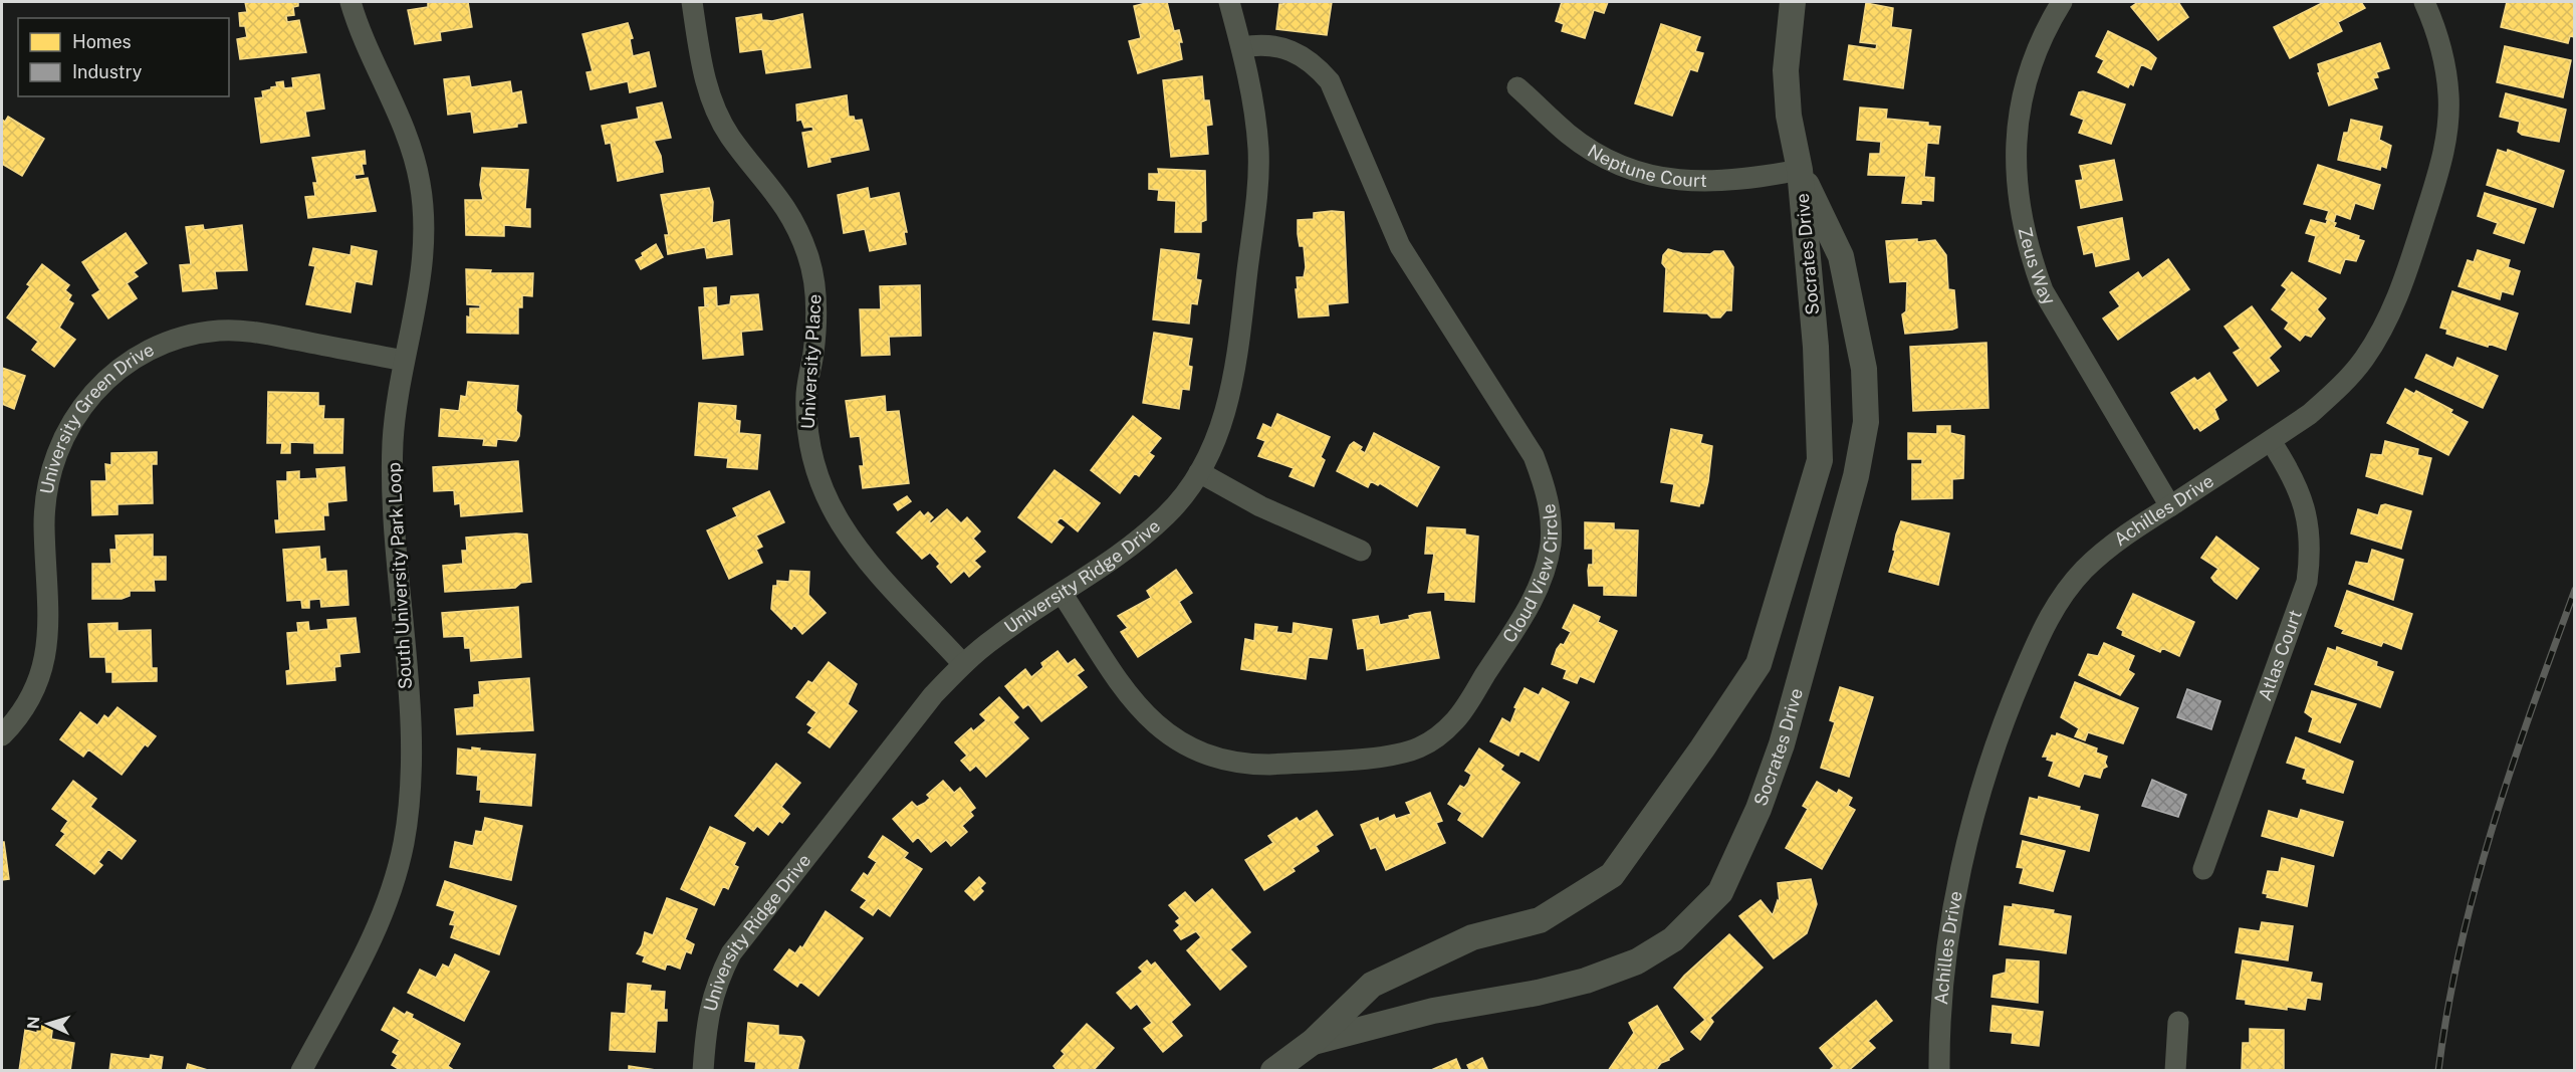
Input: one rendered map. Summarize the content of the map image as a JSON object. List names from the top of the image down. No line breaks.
{"streets":{"street":["Neptune Court","Socrates Drive","Zeus Way","University Place","University Green Drive","Achilles Drive","Cloud View Circle","South University Park Loop","University Ridge Drive","Atlas Court"]},"crossings":[["Neptune Court","Socrates Drive"],["Zeus Way","Achilles Drive"],["University Place","University Ridge Drive"],["University Green Drive","South University Park Loop"],["Achilles Drive","Atlas Court"],["Cloud View Circle","University Ridge Drive"]],"legend":["Homes","Industry"],"north":"left"}
